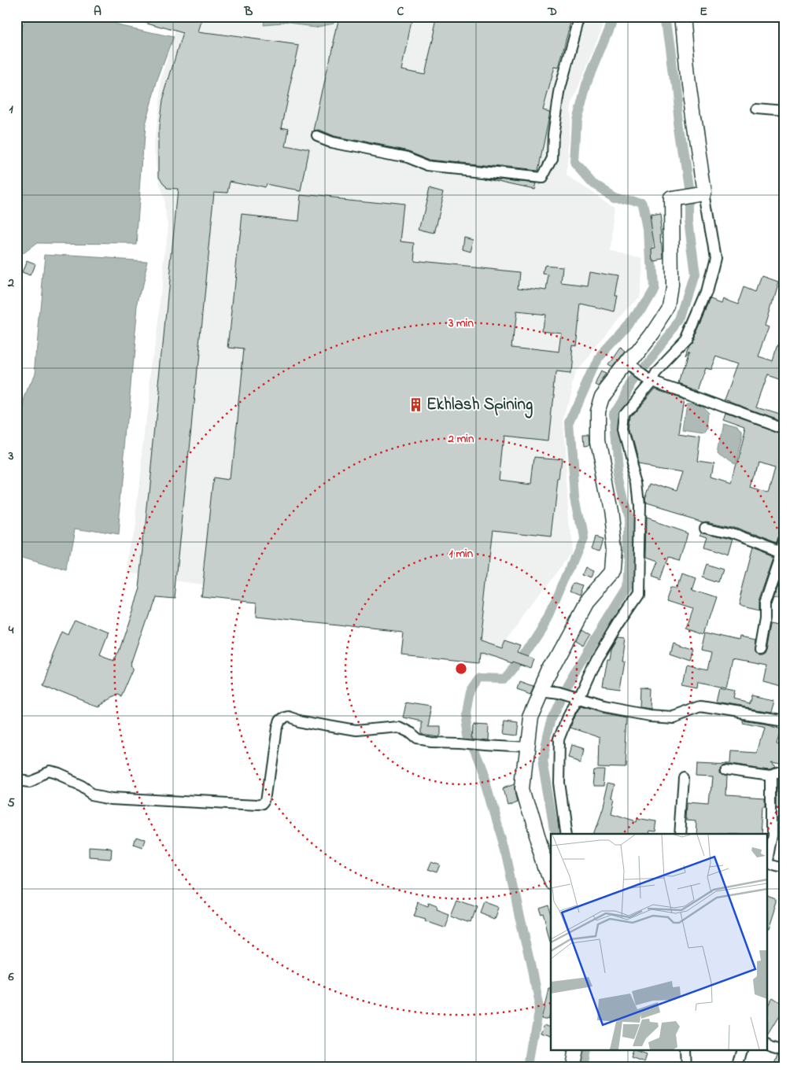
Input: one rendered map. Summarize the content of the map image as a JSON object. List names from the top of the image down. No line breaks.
{"places":{"building":["Ekhlash Spining"]},"grid":{"columns":["A","B","C","D","E"],"rows":["1","2","3","4","5","6"]},"rings":["3 min","2 min","1 min"]}
